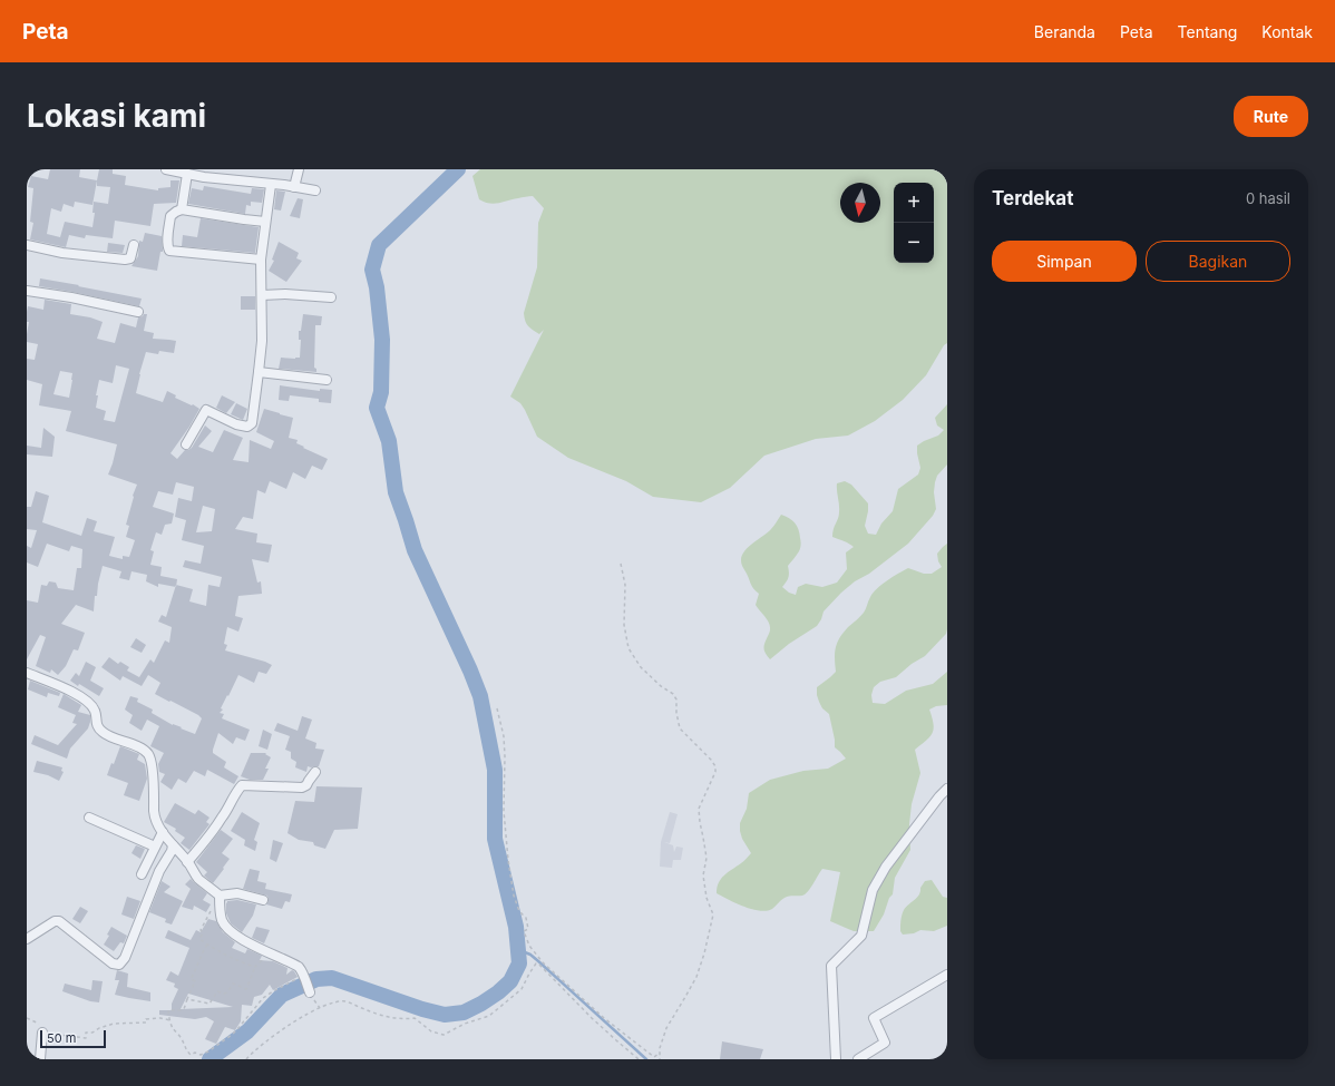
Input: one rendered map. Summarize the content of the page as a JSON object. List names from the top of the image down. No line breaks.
{"scale_bar":"50 m","north":"bottom","page":{"header":"Peta","nav":["Beranda","Peta","Tentang","Kontak"],"buttons":["Rute",["Simpan","Bagikan"]],"title":"Lokasi kami","heading":["Terdekat","0 hasil"],"map_buttons":["+","−"],"scale":"50 m"}}
